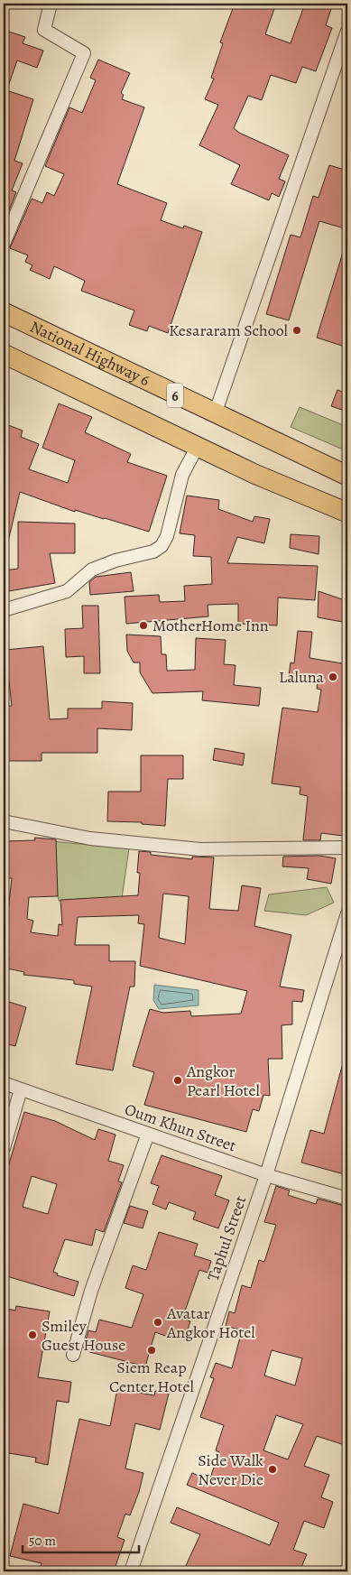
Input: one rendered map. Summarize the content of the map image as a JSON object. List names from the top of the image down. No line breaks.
{"streets":{"main road":["National Highway 6","6"],"street":["Oum Khun Street","Taphul Street"]},"crossings":[["Oum Khun Street","Taphul Street"]],"places":["Kesararam School","MotherHome Inn","Laluna","Angkor Pearl Hotel","Avatar Angkor Hotel","Smiley Guest House","Siem Reap Center Hotel","Side Walk Never Die"],"scale_bar":"50 m"}
